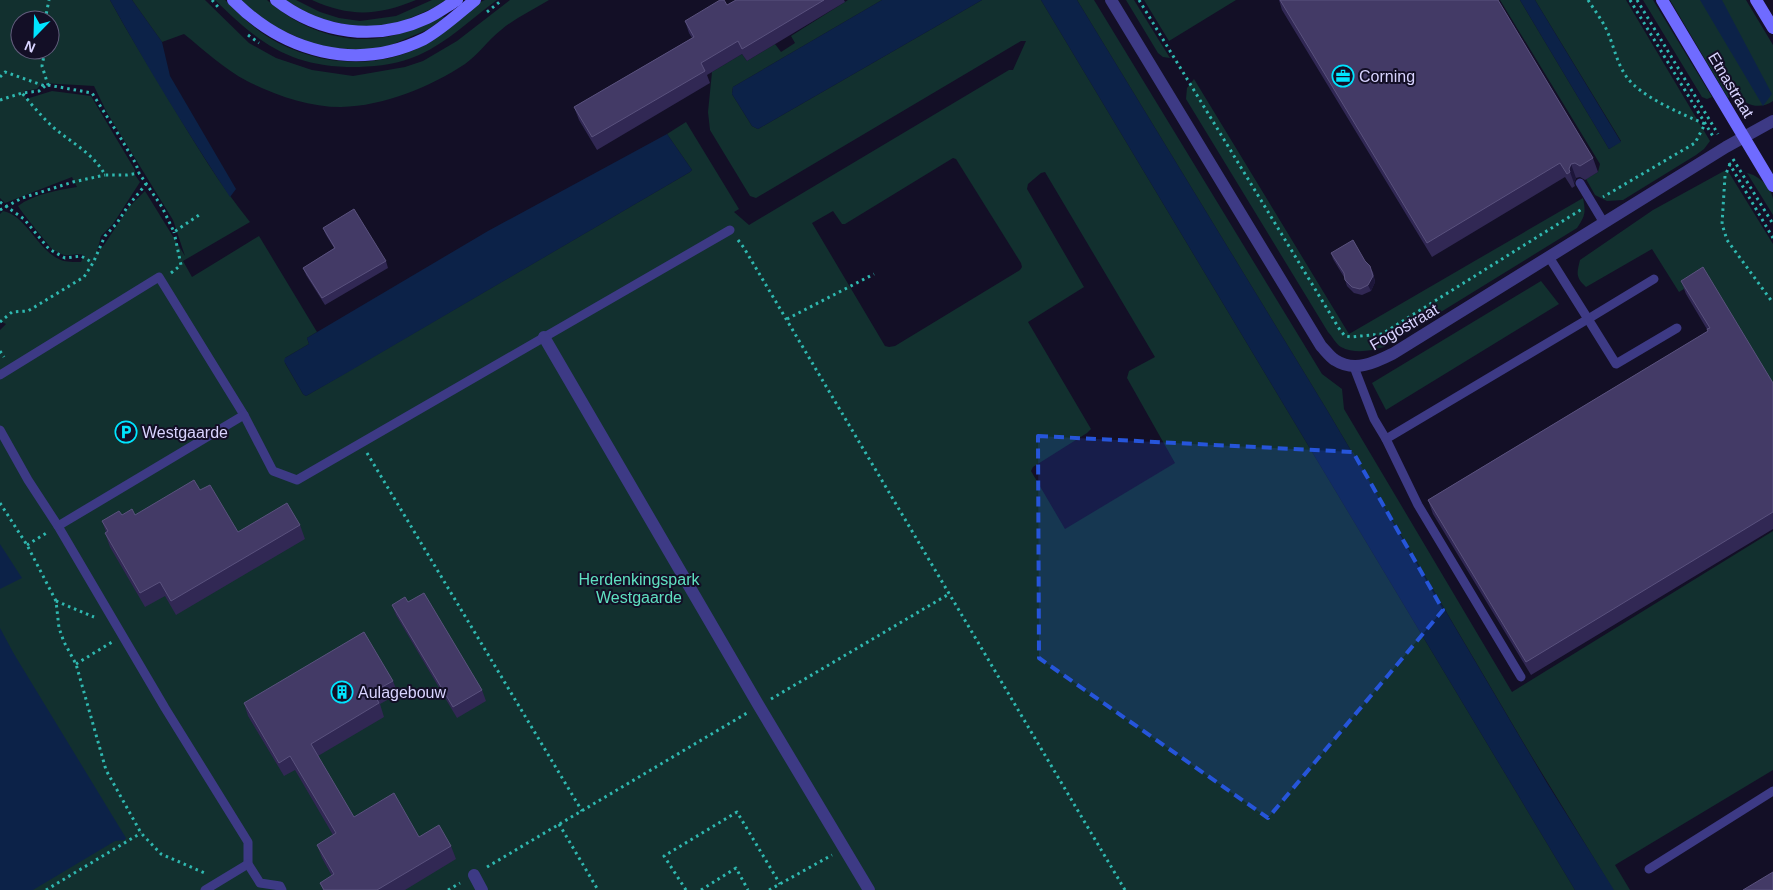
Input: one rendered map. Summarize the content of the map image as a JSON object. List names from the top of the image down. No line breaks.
{"streets":{"main road":["Etnastraat"],"street":["Fogostraat"]},"crossings":[["Etnastraat","Fogostraat"]],"parks":["Herdenkingspark Westgaarde"],"places":{"office":["Corning"],"parking":["Westgaarde"],"building":["Aulagebouw"]},"north":"bottom left"}
